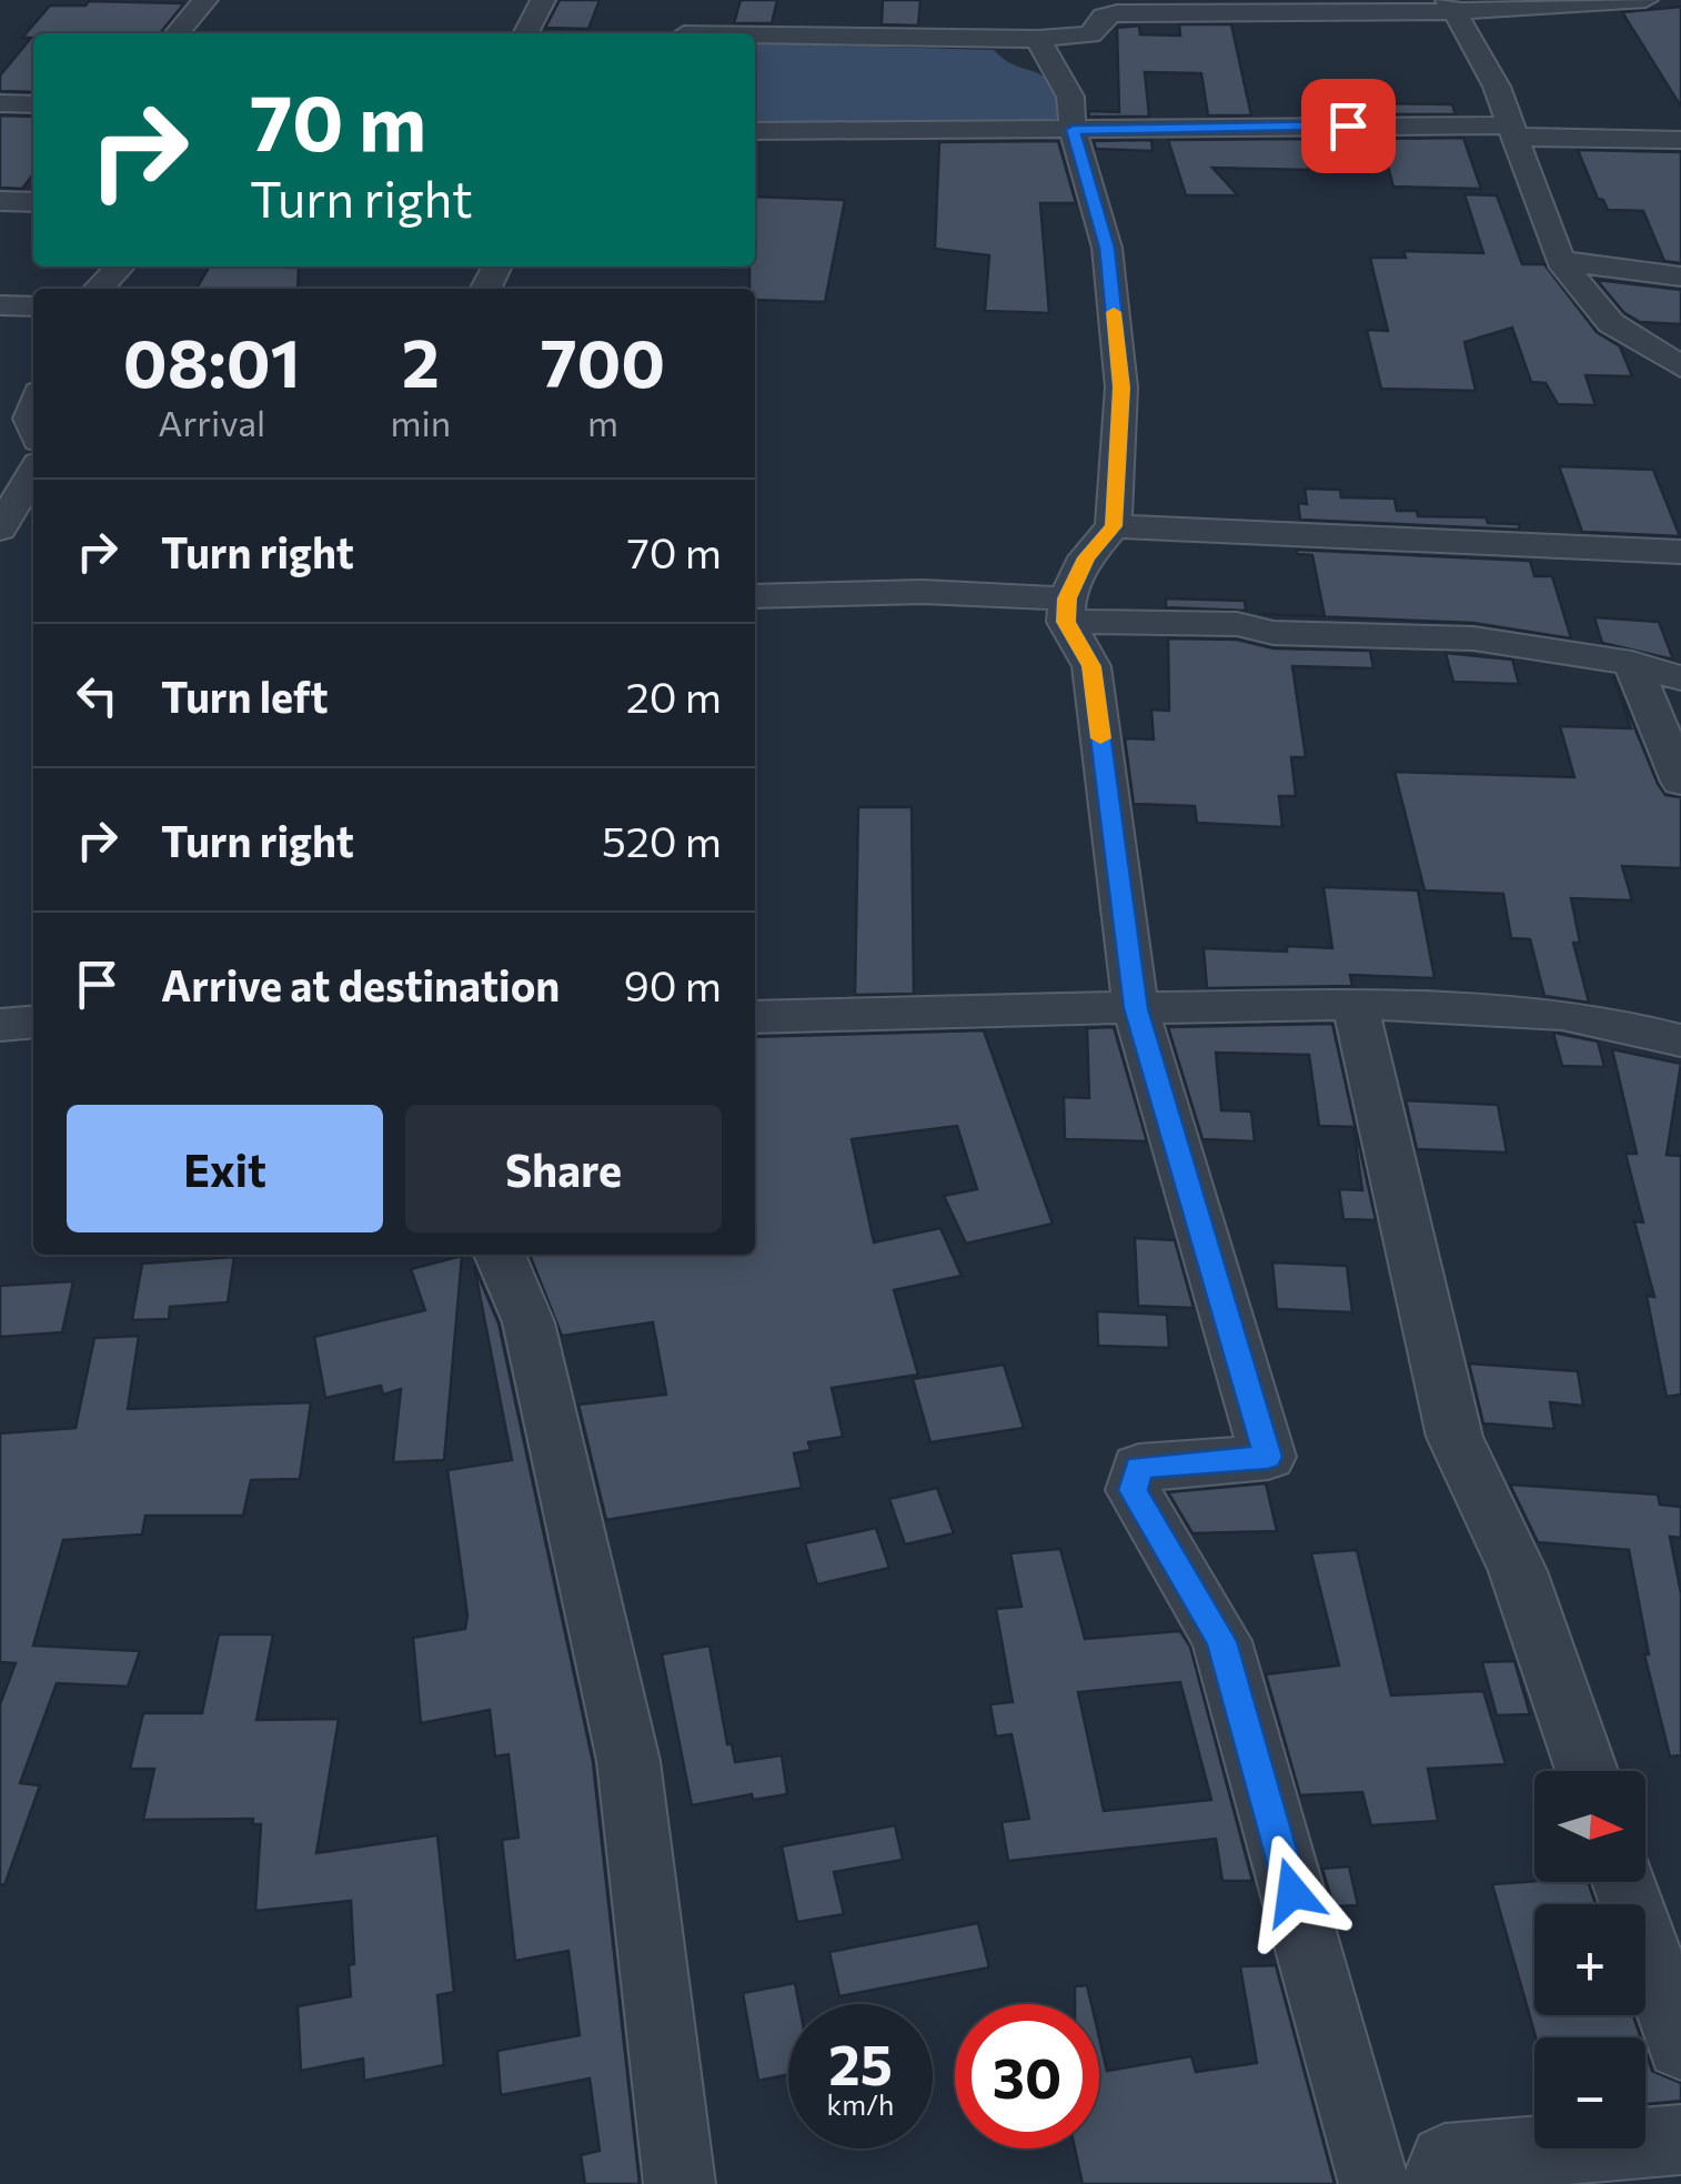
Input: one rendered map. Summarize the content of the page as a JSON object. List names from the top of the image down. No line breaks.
{"north":"right","page":{"turn":["70 m","Turn right"],"eta":["08:01","Arrival","2","min","700","m"],"list":[{"name":"Turn right","value":"70 m"},{"name":"Turn left","value":"20 m"},{"name":"Turn right","value":"520 m"},{"name":"Arrive at destination","value":"90 m"}],"buttons":["Exit","Share"],"map_buttons":["+","−"],"speed":"25 km/h","limit":"30"}}
